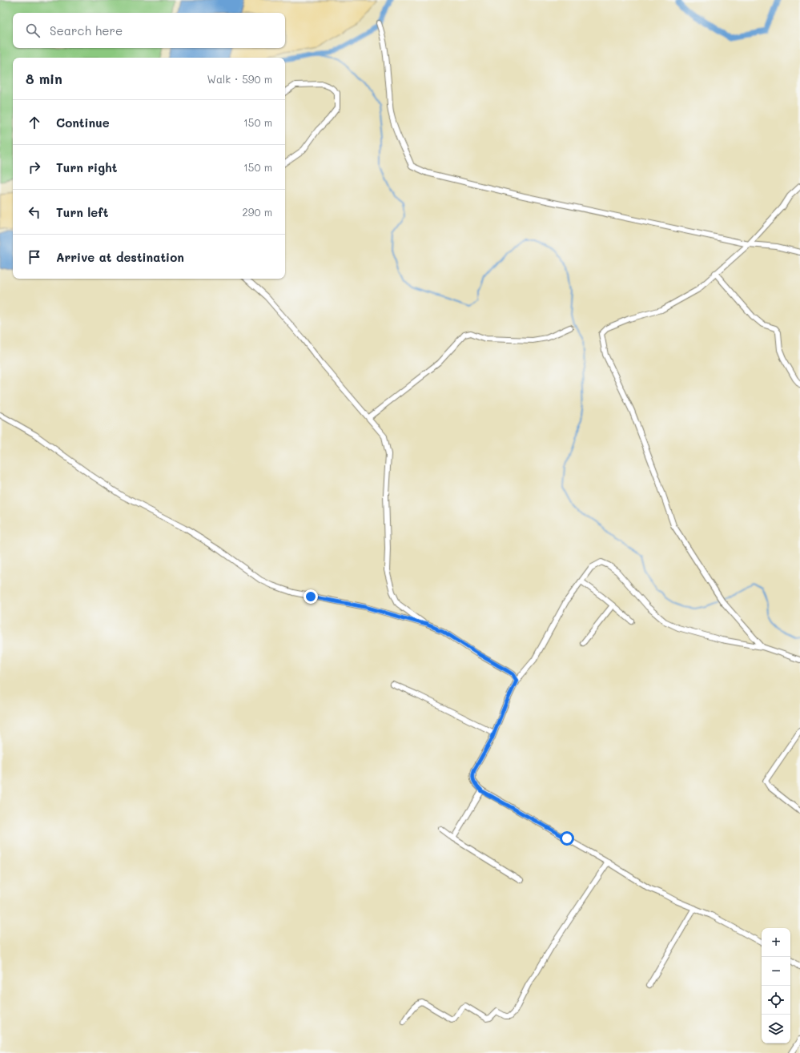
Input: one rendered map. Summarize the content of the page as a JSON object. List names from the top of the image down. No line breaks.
{"page":{"search":"Search here","heading":["8 min","Walk · 590 m"],"list":[["Continue","150 m"],["Turn right","150 m"],["Turn left","290 m"],"Arrive at destination"],"map_buttons":["+","−"]}}
